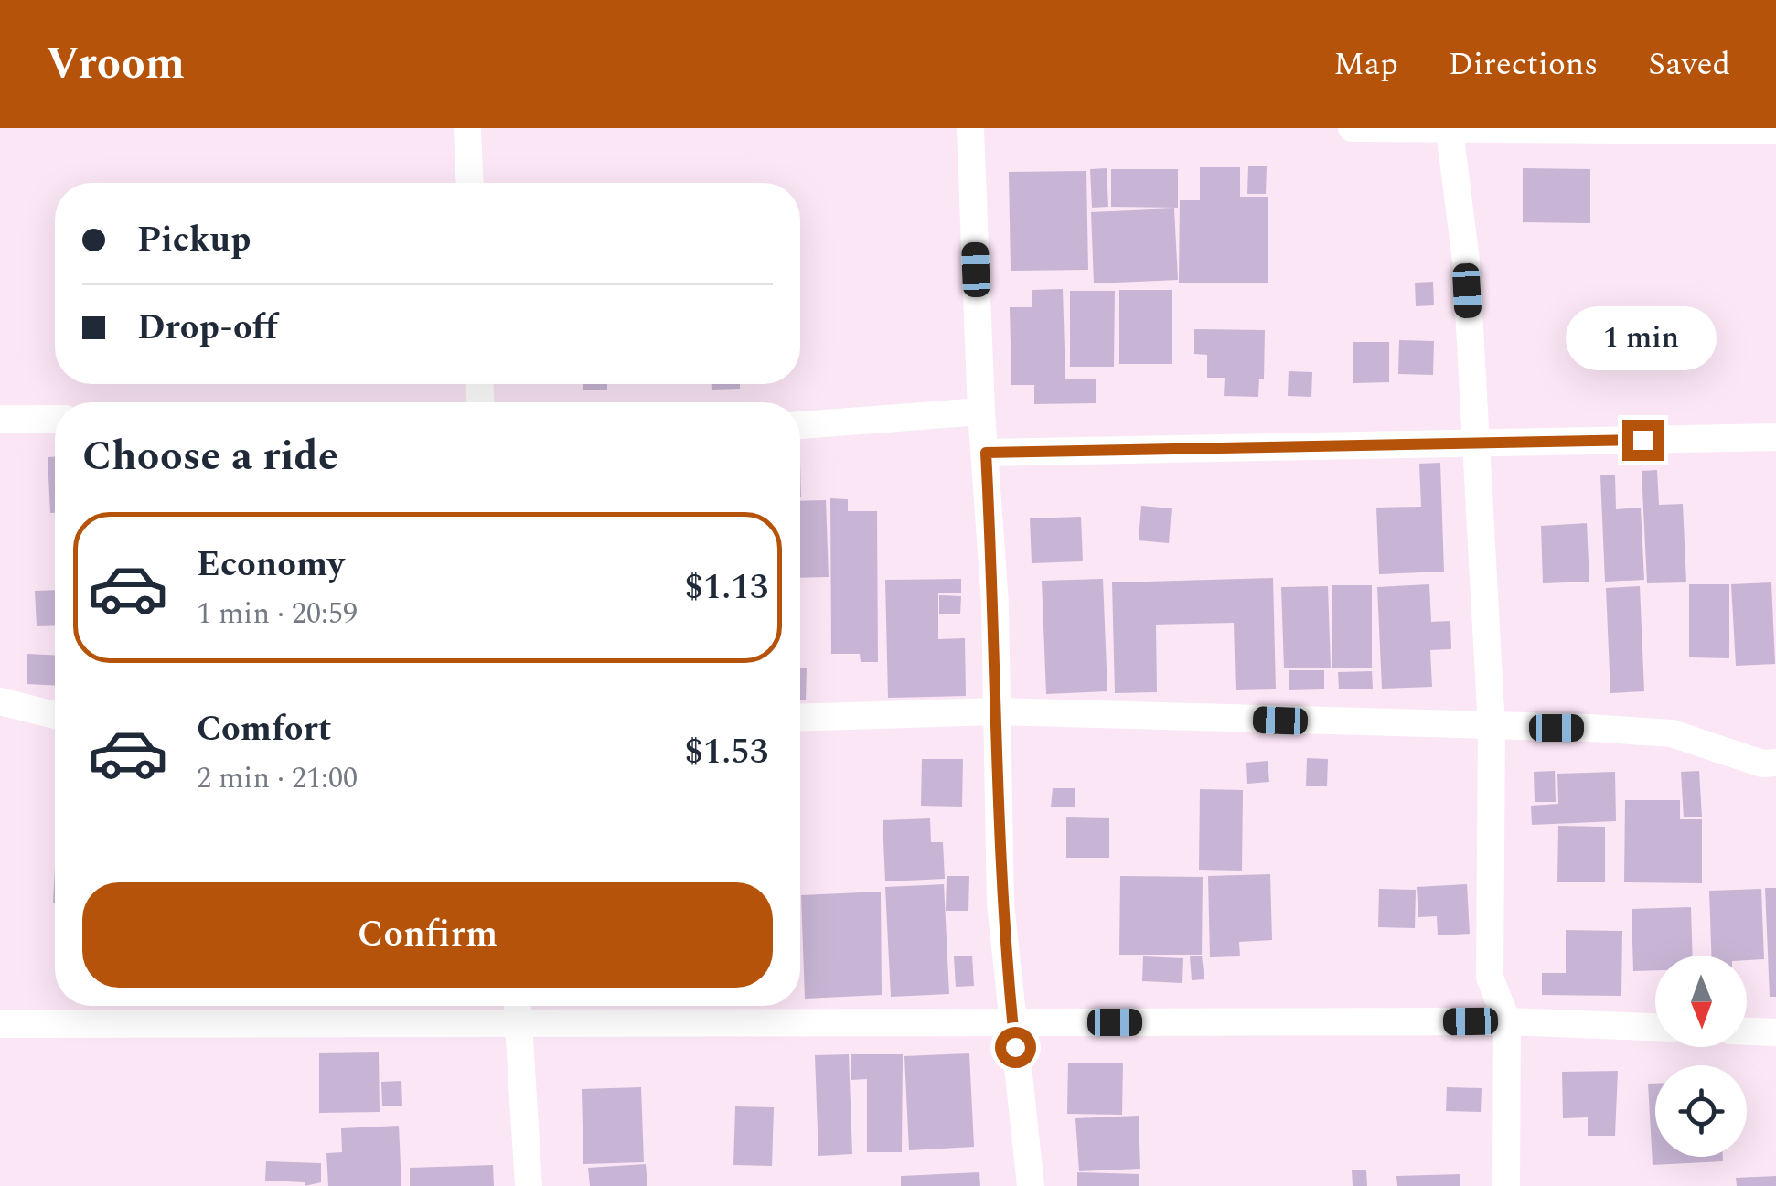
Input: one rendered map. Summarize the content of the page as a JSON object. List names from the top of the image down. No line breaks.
{"north":"bottom","page":{"header":"Vroom","nav":["Map","Directions","Saved"],"banner":["Pickup","Drop-off"],"bubble":"1 min","heading":"Choose a ride","list":[{"name":"Economy","note":"1 min · 20:59","value":"$1.13"},{"name":"Comfort","note":"2 min · 21:00","value":"$1.53"}],"buttons":"Confirm"}}
